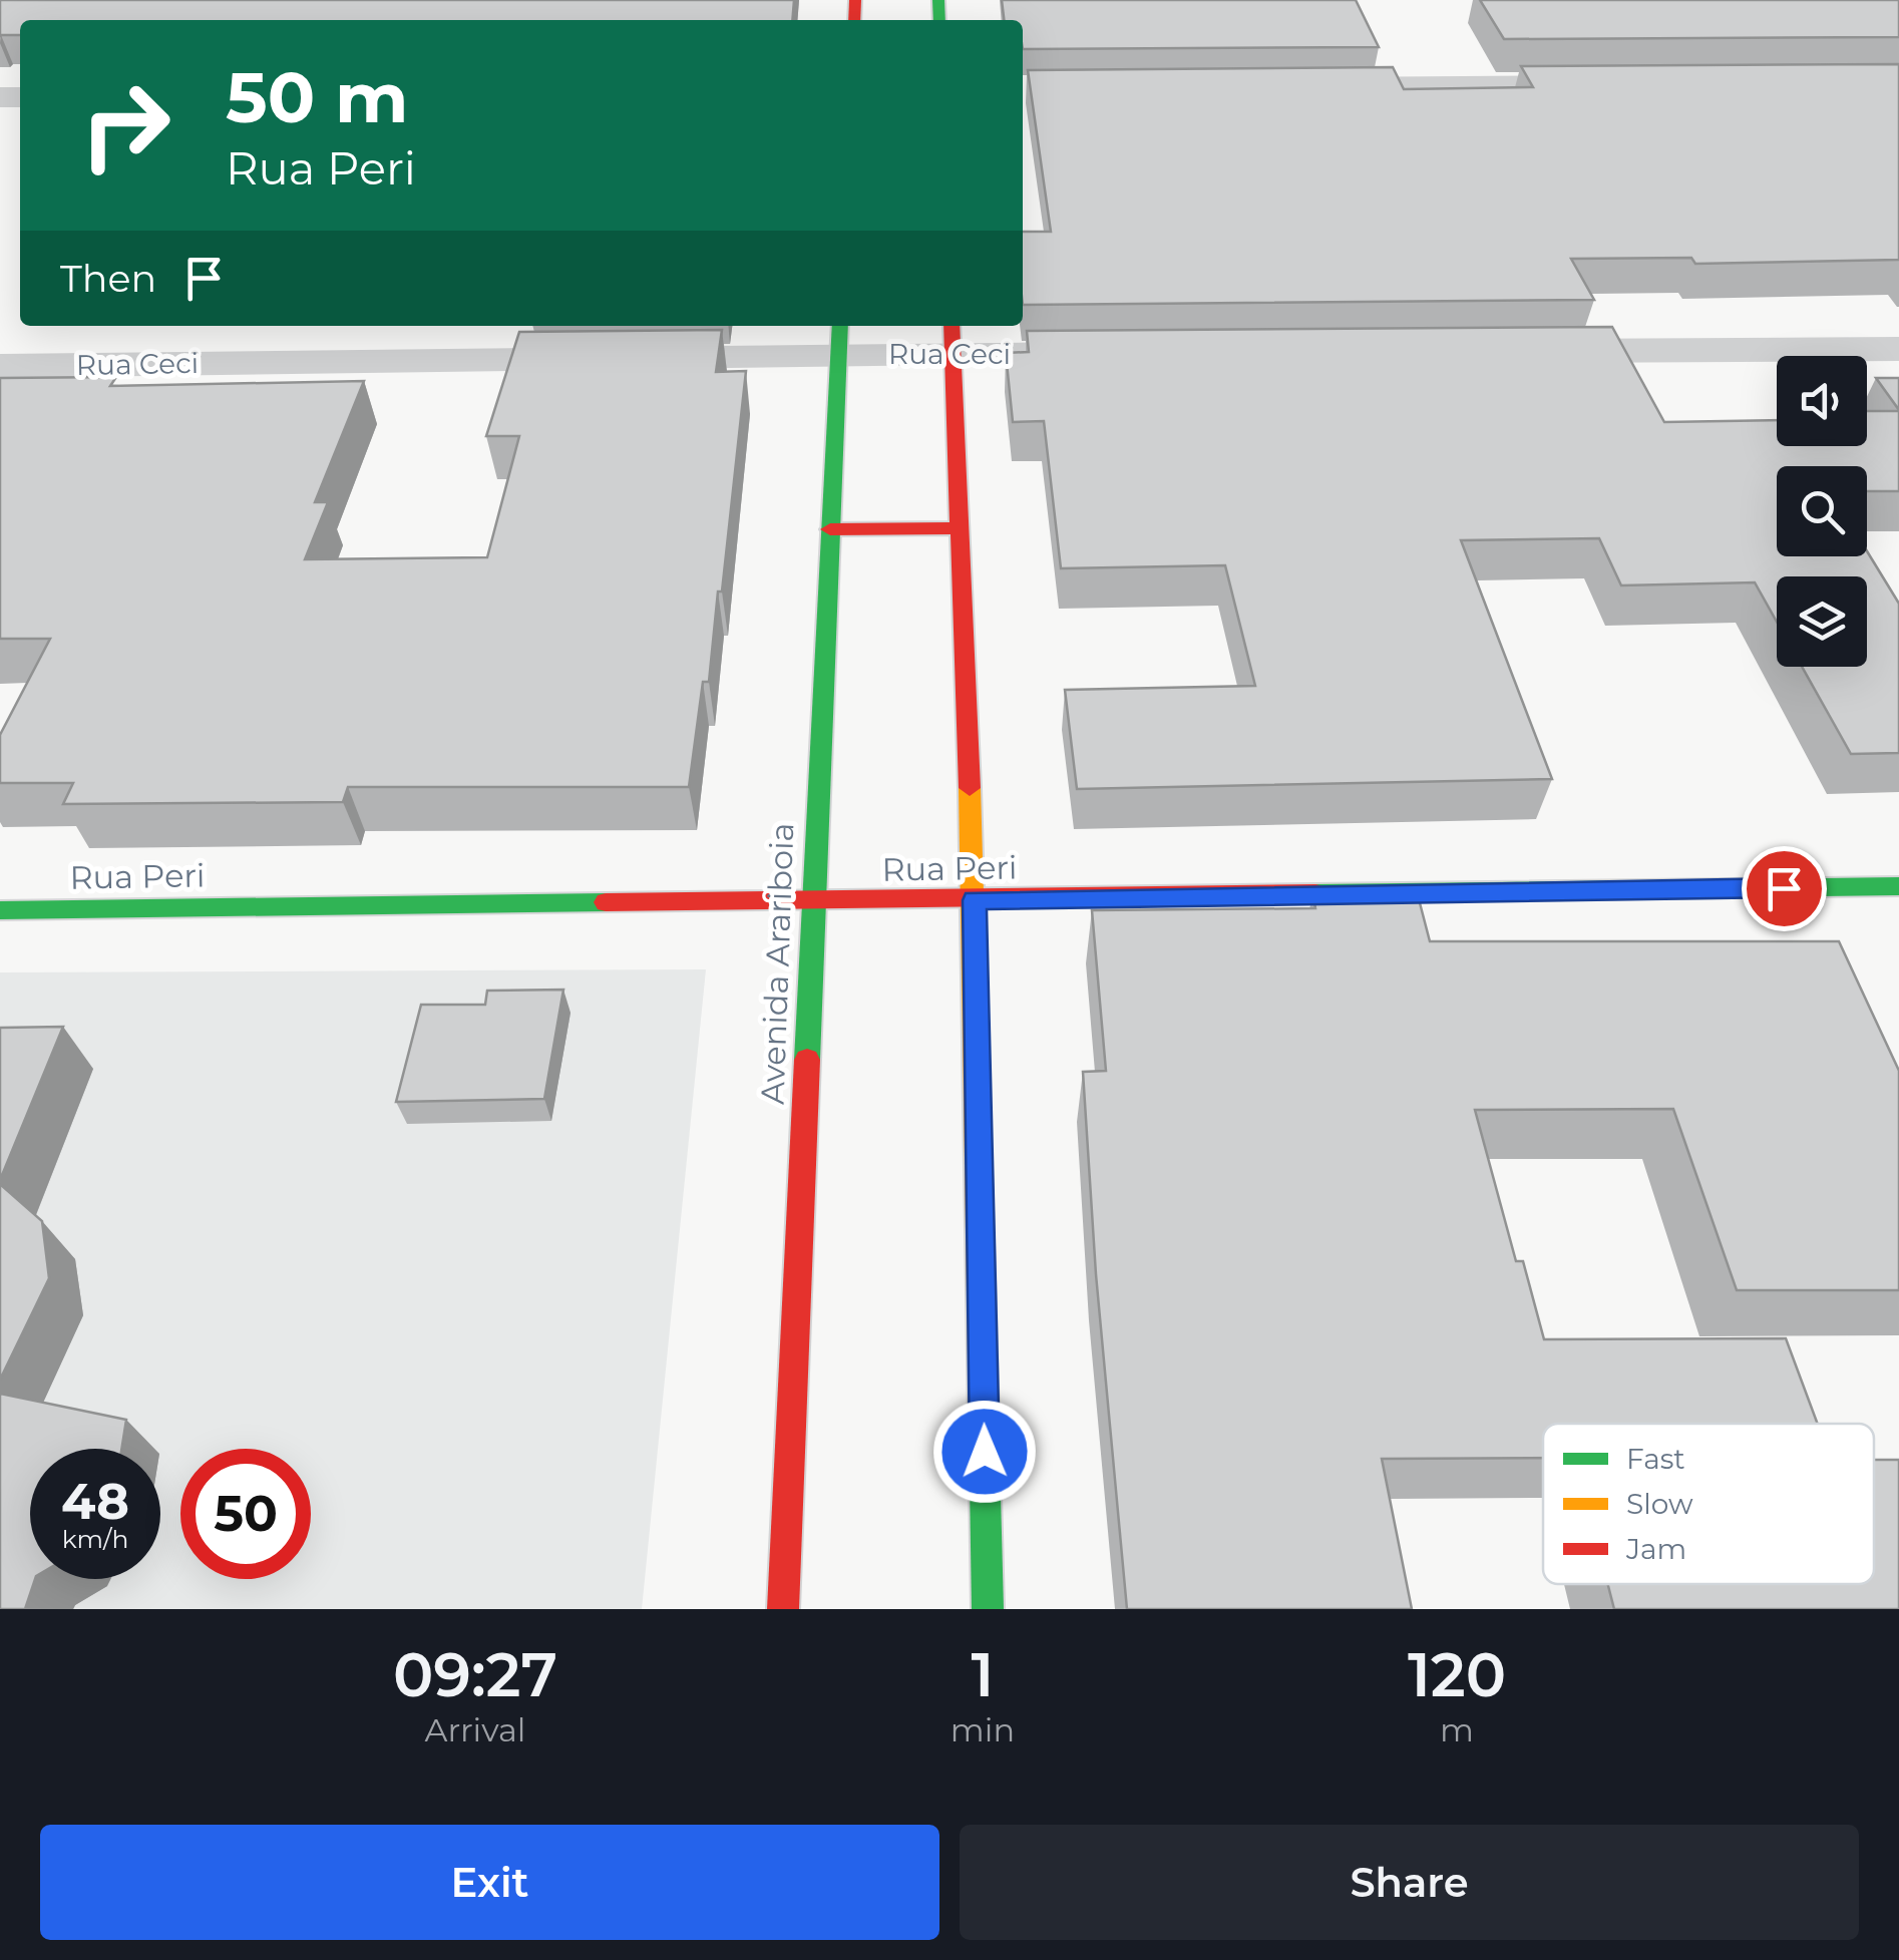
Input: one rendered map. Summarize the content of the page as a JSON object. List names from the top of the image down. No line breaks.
{"streets":{"main road":["Rua Peri","Avenida Arariboia"],"street":["Rua Ceci"]},"crossings":[["Rua Ceci","Avenida Arariboia"],["Rua Peri","Avenida Arariboia"]],"legend":["Fast","Slow","Jam"],"page":{"turn":["50 m","Rua Peri"],"then":"Then","speed":"48 km/h","limit":"50","eta":["09:27","Arrival","1","min","120","m"],"buttons":["Exit","Share"]}}
